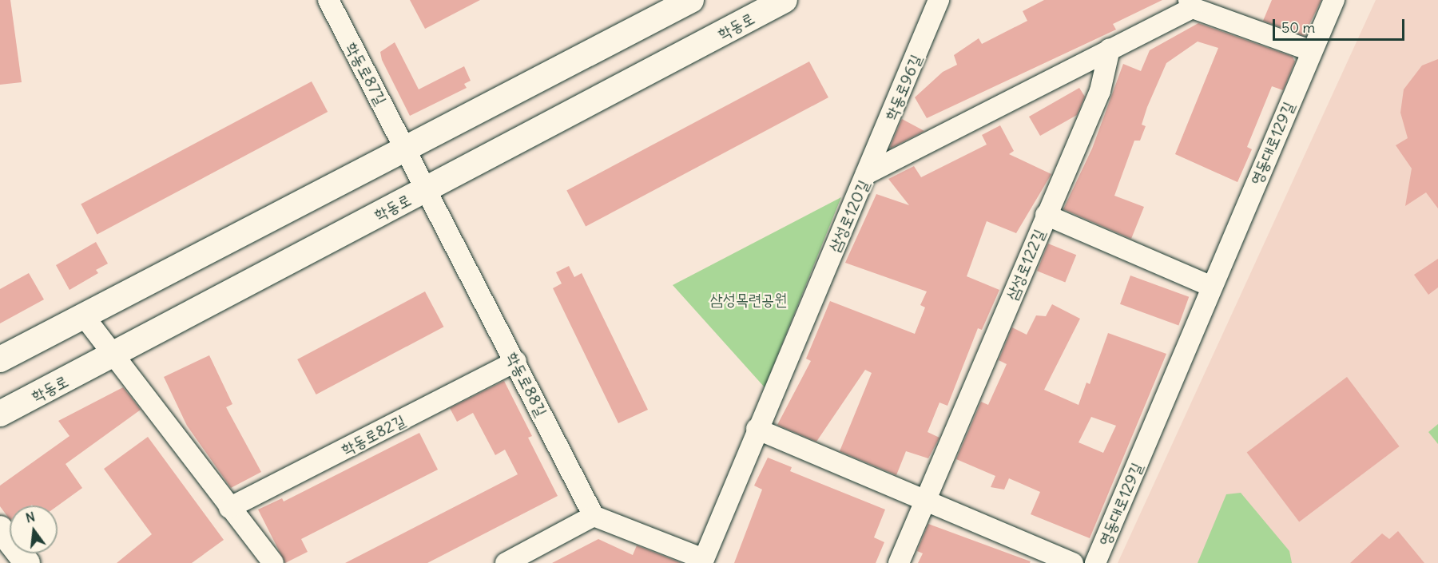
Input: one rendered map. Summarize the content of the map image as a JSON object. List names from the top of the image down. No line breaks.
{"streets":{"main road":["학동로"],"street":["학동로87길","학동로96길","영동대로129길","삼성로120길","삼성로122길","학동로88길","학동로82길"]},"crossings":[["학동로","학동로88길"],["학동로87길","학동로88길"],["학동로96길","삼성로120길"],["삼성로120길","삼성로122길"],["학동로88길","학동로82길"]],"parks":["삼성목련공원"],"scale_bar":"50 m","north":"top"}
